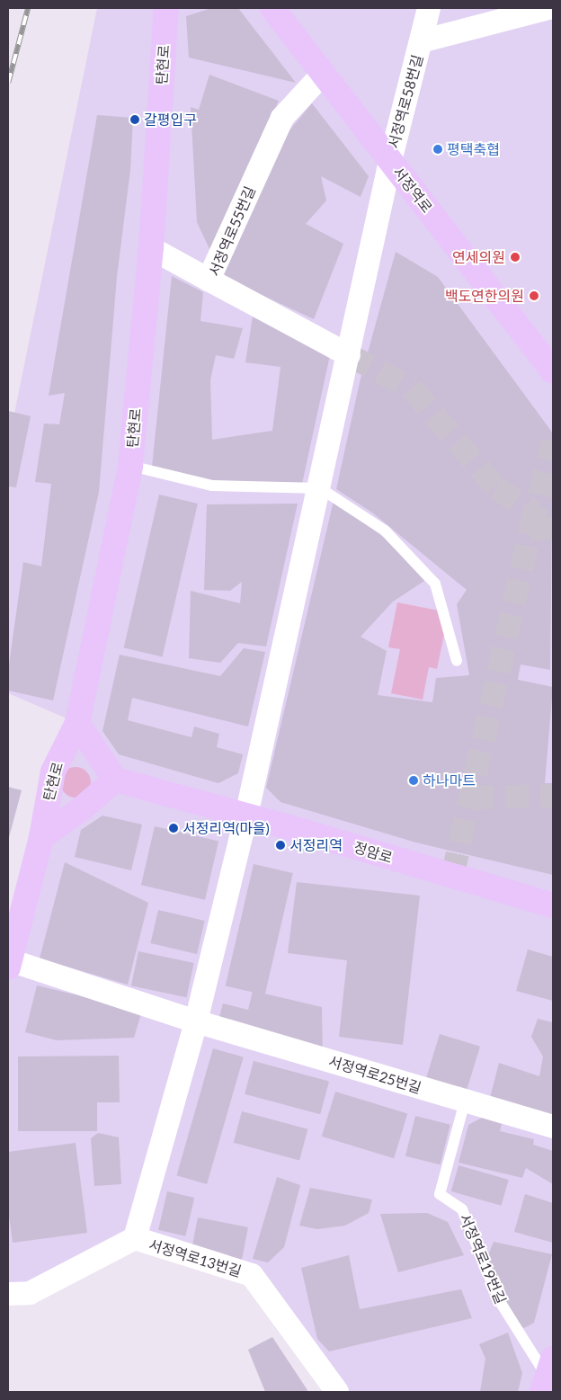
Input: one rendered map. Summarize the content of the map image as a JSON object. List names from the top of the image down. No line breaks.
{"streets":{"street":["탄현로","서정역로58번길","서정역로","서정역로55번길","정암로","서정역로25번길","서정역로13번길"],"lane":["서정역로19번길"]},"crossings":[["탄현로","정암로"],["탄현로","서정역로25번길"],["서정역로58번길","서정역로"],["서정역로58번길","서정역로55번길"],["서정역로58번길","정암로"],["서정역로","서정역로55번길"],["서정역로25번길","서정역로19번길"]],"places":["갈평입구","평택축협","연세의원","백도연한의원","하나마트","서정리역(마을)","서정리역"]}
